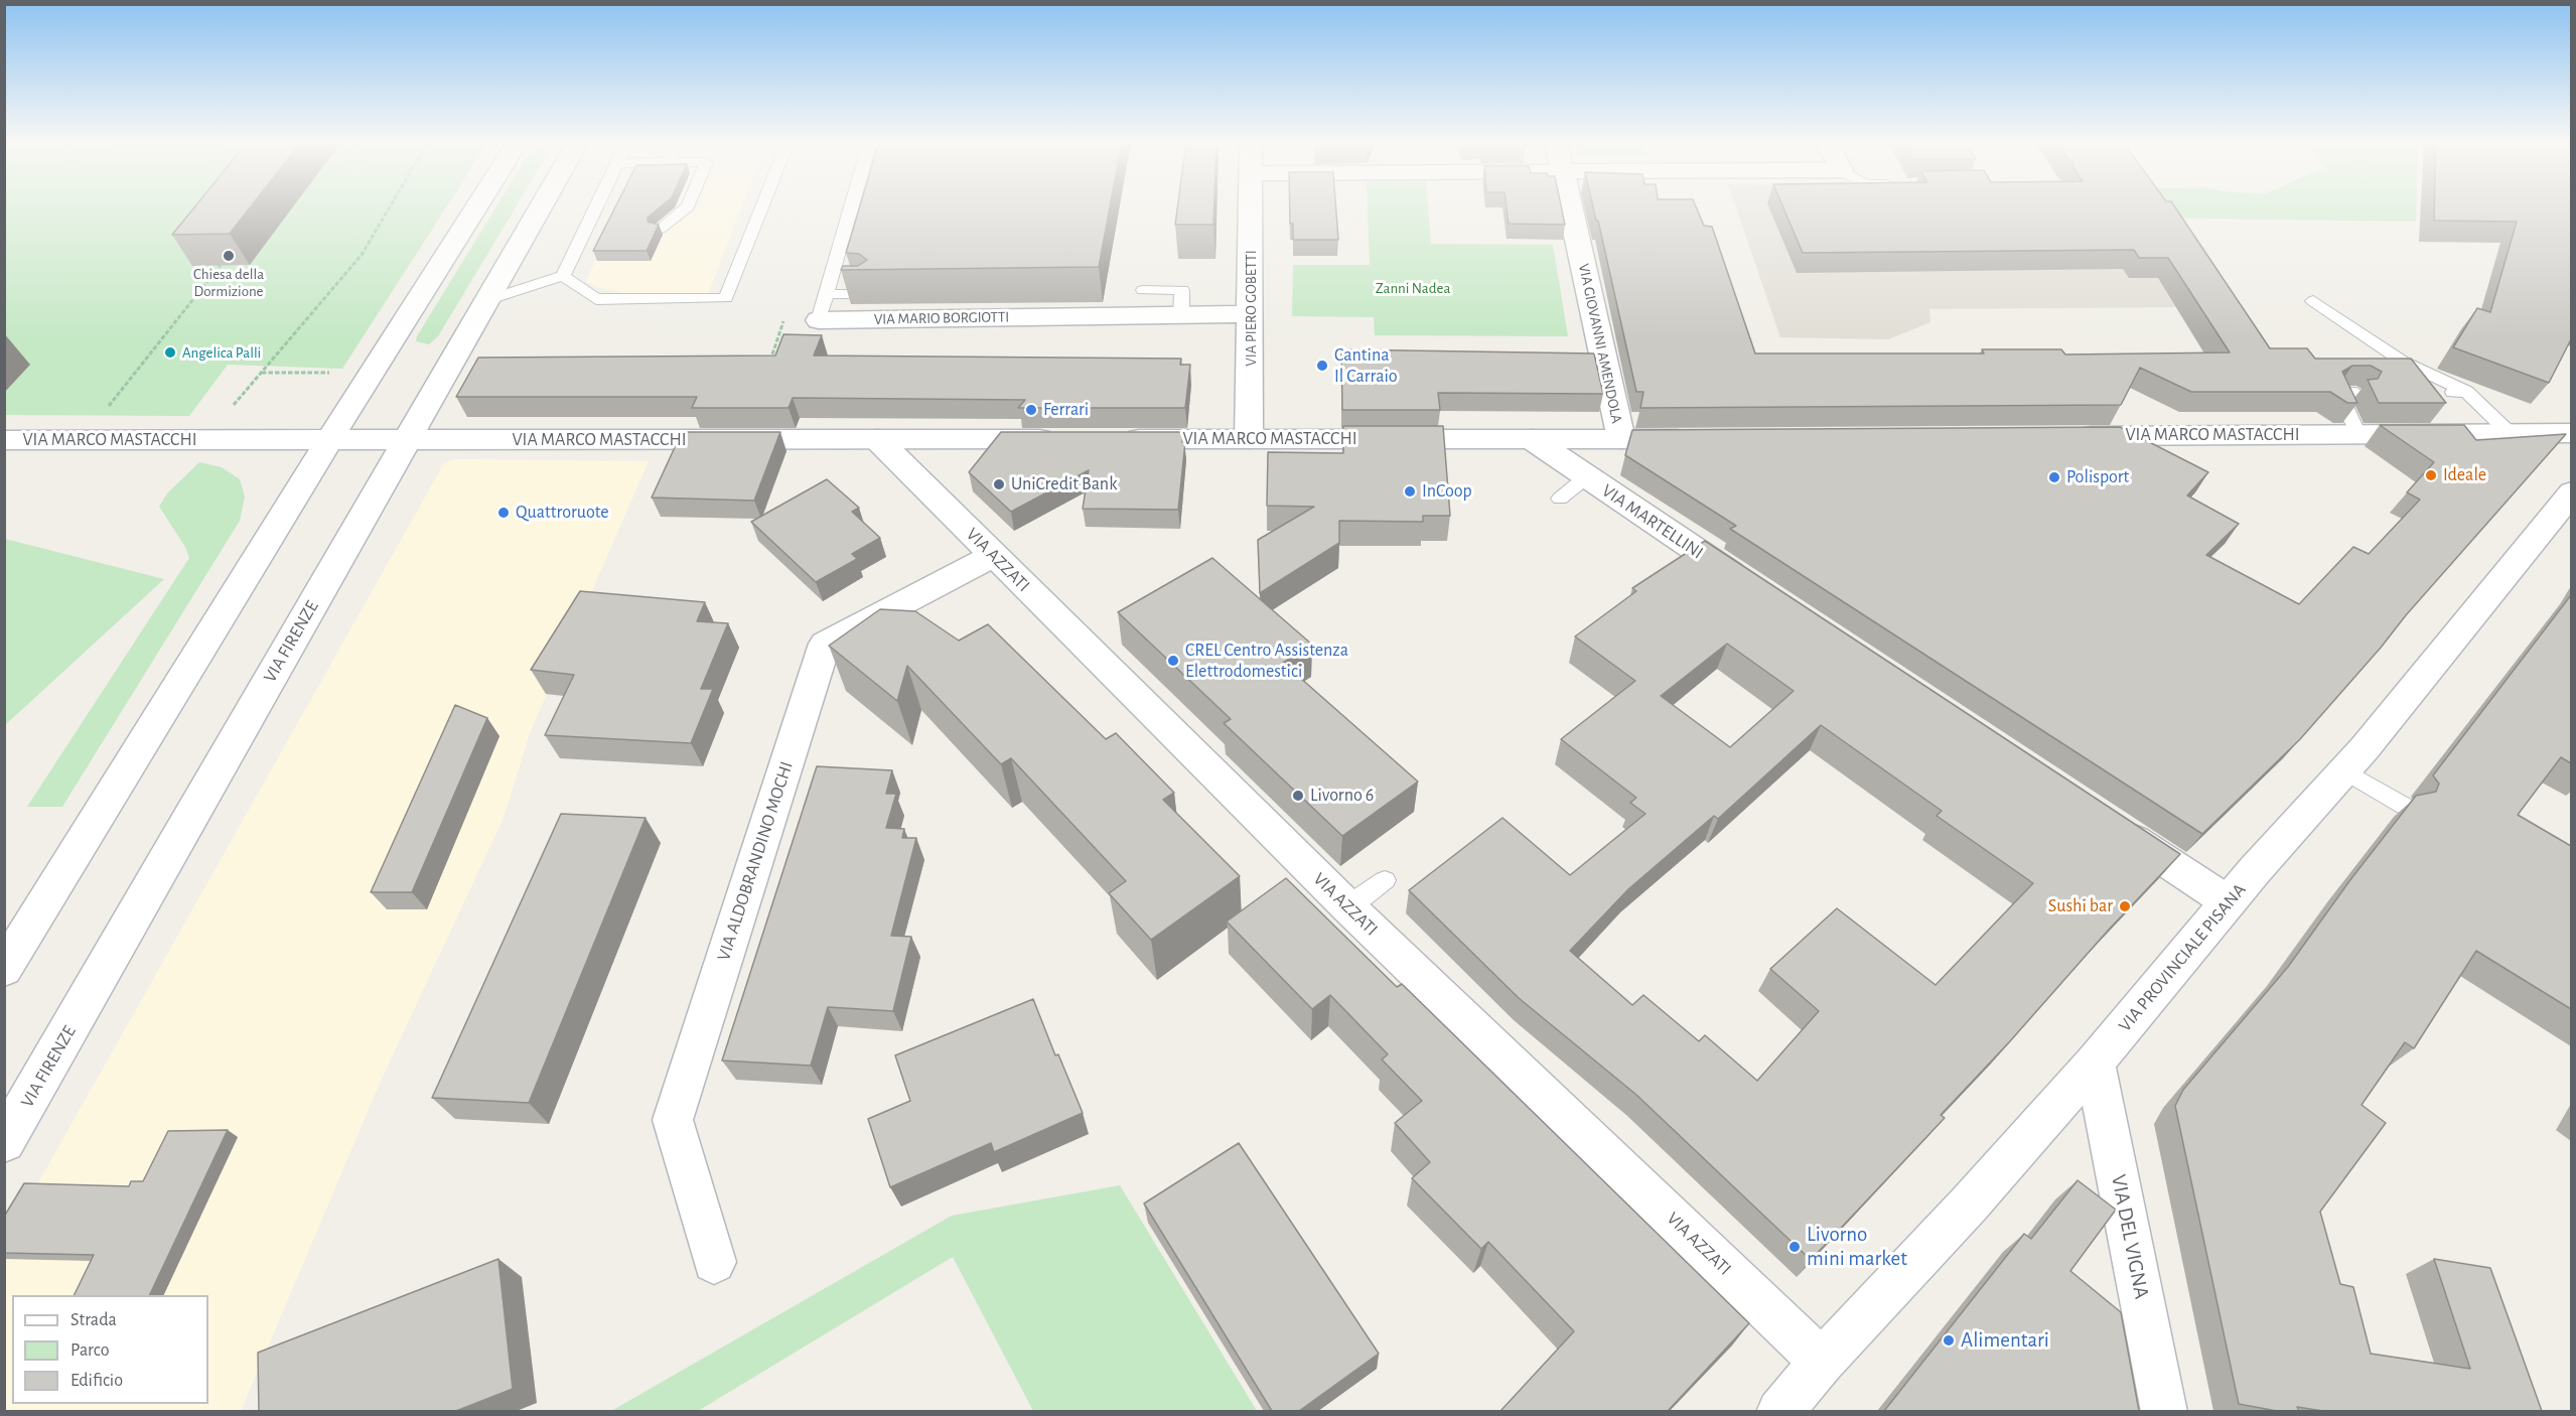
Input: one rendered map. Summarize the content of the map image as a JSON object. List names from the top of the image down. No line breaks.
{"streets":{"street":["VIA PIERO GOBETTI","VIA MARIO BORGIOTTI","VIA GIOVANNI AMENDOLA","VIA MARCO MASTACCHI","VIA MARTELLINI","VIA AZZATI","VIA FIRENZE","VIA ALDOBRANDINO MOCHI","VIA PROVINCIALE PISANA","VIA DEL VIGNA"]},"crossings":[["VIA PIERO GOBETTI","VIA MARIO BORGIOTTI"],["VIA PIERO GOBETTI","VIA MARCO MASTACCHI"],["VIA GIOVANNI AMENDOLA","VIA MARCO MASTACCHI"],["VIA MARCO MASTACCHI","VIA MARTELLINI"],["VIA MARCO MASTACCHI","VIA AZZATI"],["VIA MARCO MASTACCHI","VIA FIRENZE"],["VIA AZZATI","VIA ALDOBRANDINO MOCHI"],["VIA AZZATI","VIA PROVINCIALE PISANA"],["VIA PROVINCIALE PISANA","VIA DEL VIGNA"]],"parks":["Zanni Nadea"],"places":["Chiesa della Dormizione","Angelica Palli","Cantina Il Carraio","Ferrari","Ideale","Polisport","UniCredit Bank","InCoop","Quattroruote","CREL Centro Assistenza Elettrodomestici","Livorno 6","Sushi bar","Livorno mini market","Alimentari"],"legend":["Strada","Parco","Edificio"]}
